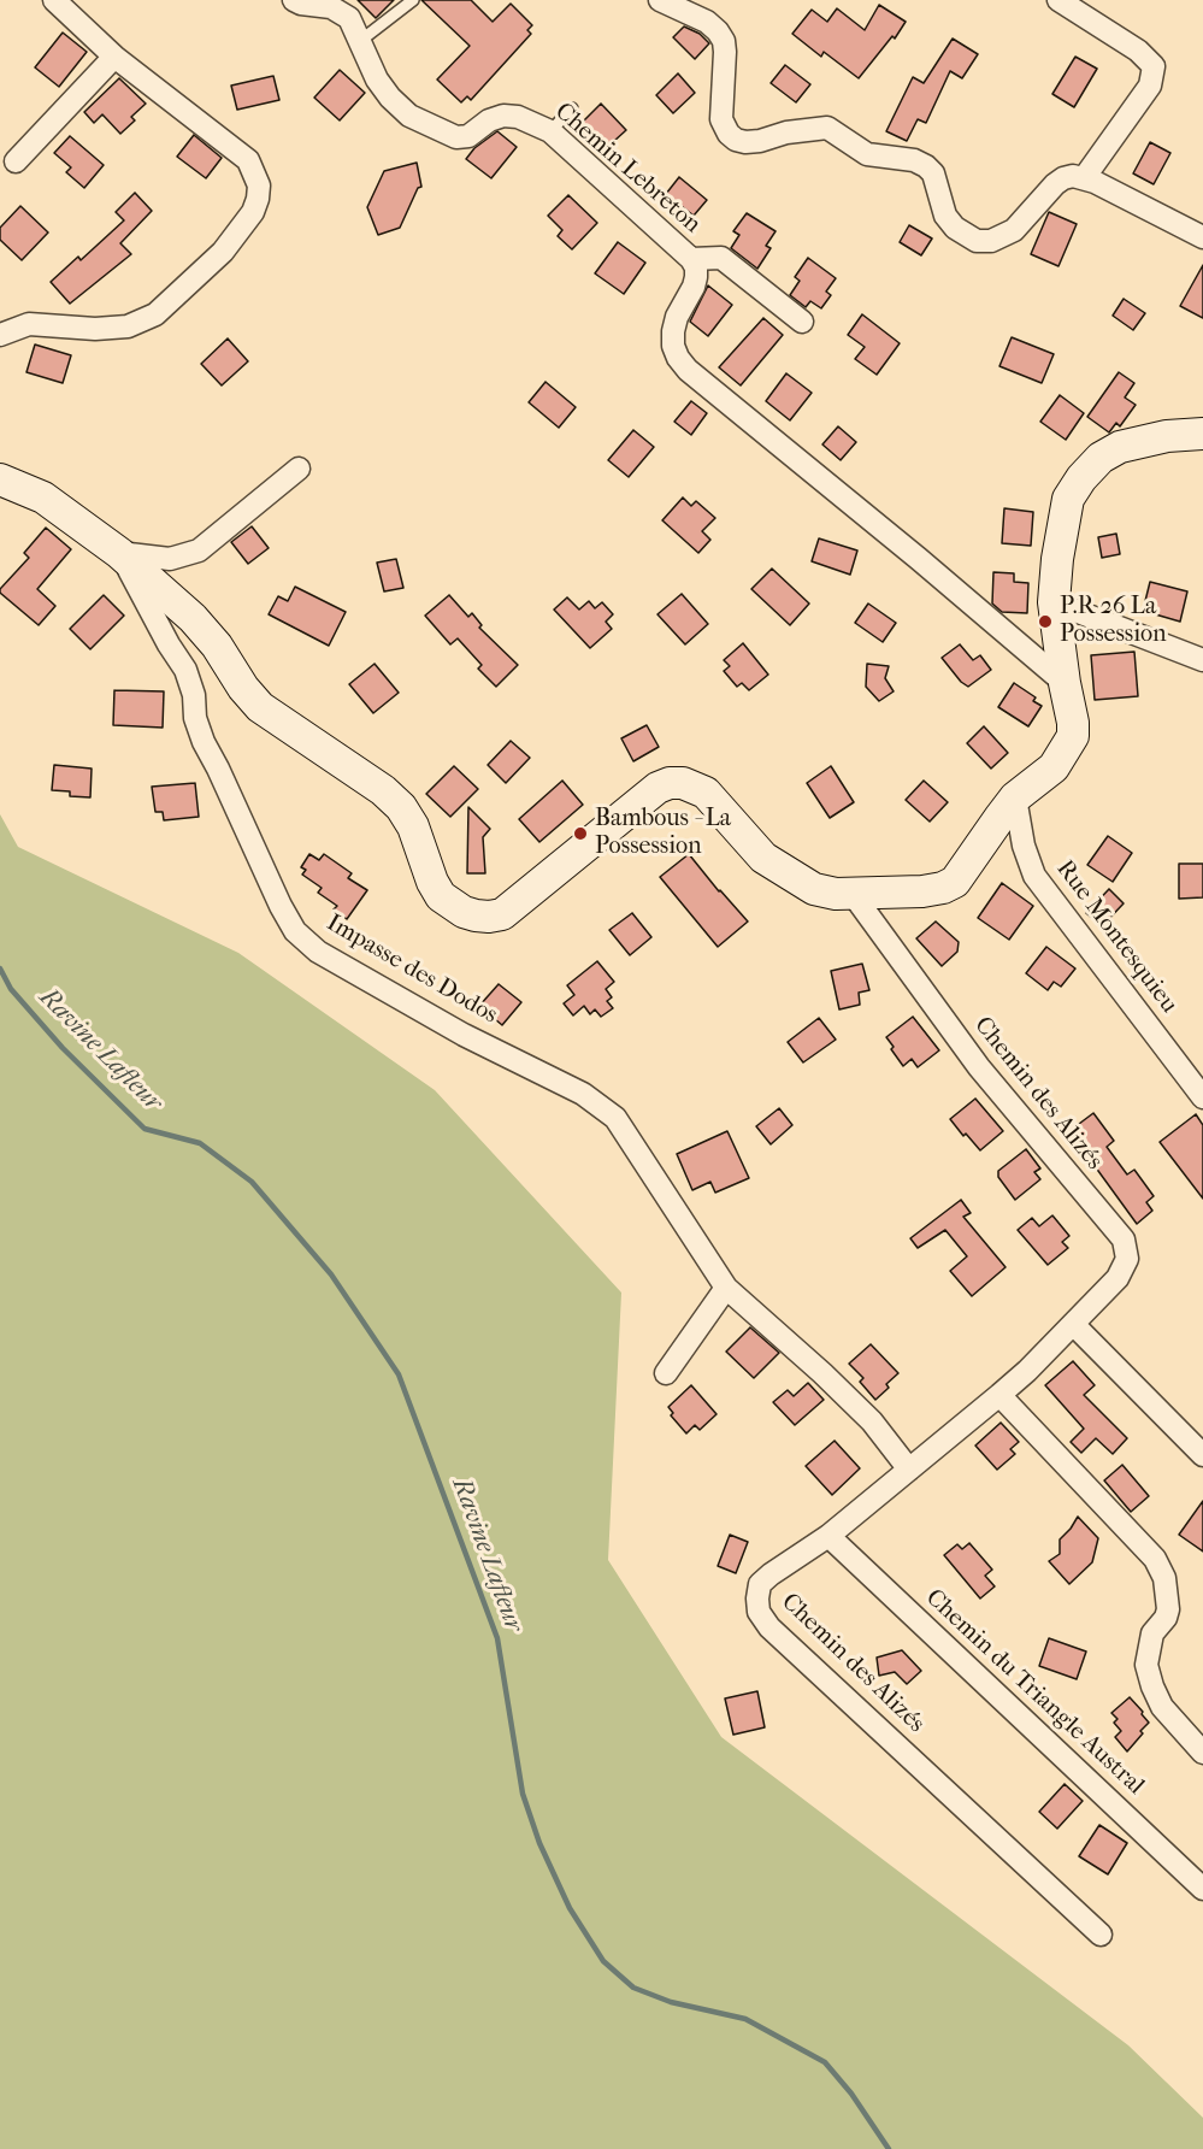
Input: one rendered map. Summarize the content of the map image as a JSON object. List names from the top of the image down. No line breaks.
{"streets":{"street":["Chemin Lebreton","Rue Montesquieu","Impasse des Dodos","Chemin des Alizés","Chemin du Triangle Austral"]},"crossings":[["Impasse des Dodos","Chemin des Alizés"],["Chemin des Alizés","Chemin du Triangle Austral"]],"water":["Ravine Lafleur"],"places":["P.R 26 La Possession","Bambous - La Possession"]}
